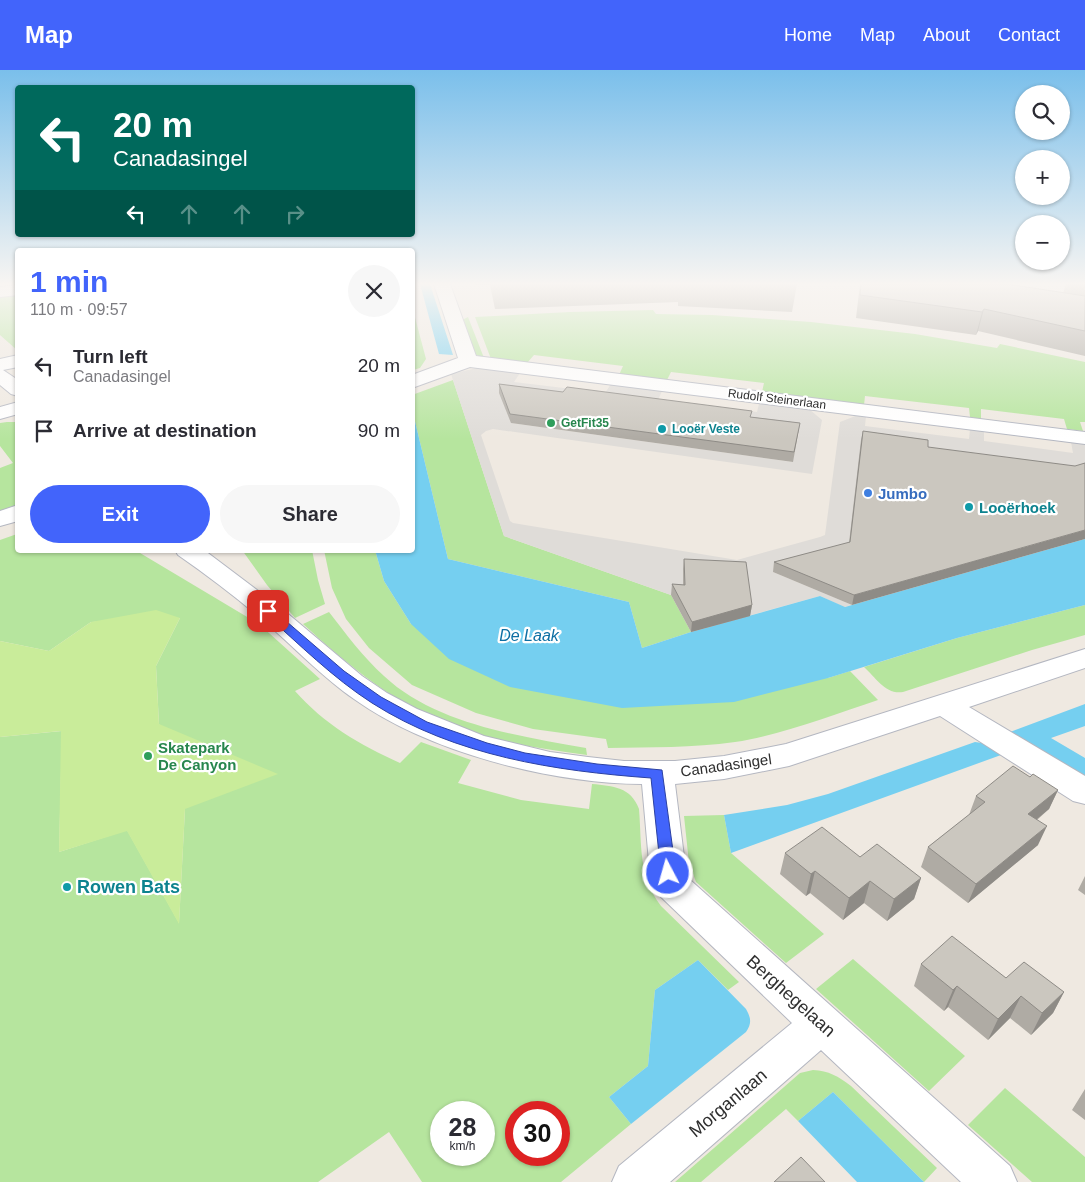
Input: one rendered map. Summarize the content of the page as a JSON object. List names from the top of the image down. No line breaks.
{"streets":{"street":["Rudolf Steinerlaan","Canadasingel","Berghegelaan","Morganlaan"]},"crossings":[["Canadasingel","Berghegelaan"],["Berghegelaan","Morganlaan"]],"water":["De Laak"],"places":["GetFit35","Looër Veste","Jumbo","Looërhoek","Skatepark De Canyon","Rowen Bats"],"page":{"header":"Map","nav":["Home","Map","About","Contact"],"map_buttons":["+","−"],"turn":["20 m","Canadasingel"],"heading":["1 min","110 m · 09:57"],"list":[{"name":"Turn left","note":"Canadasingel","value":"20 m"},{"name":"Arrive at destination","value":"90 m"}],"buttons":["Exit","Share"],"speed":"28 km/h","limit":"30"}}
